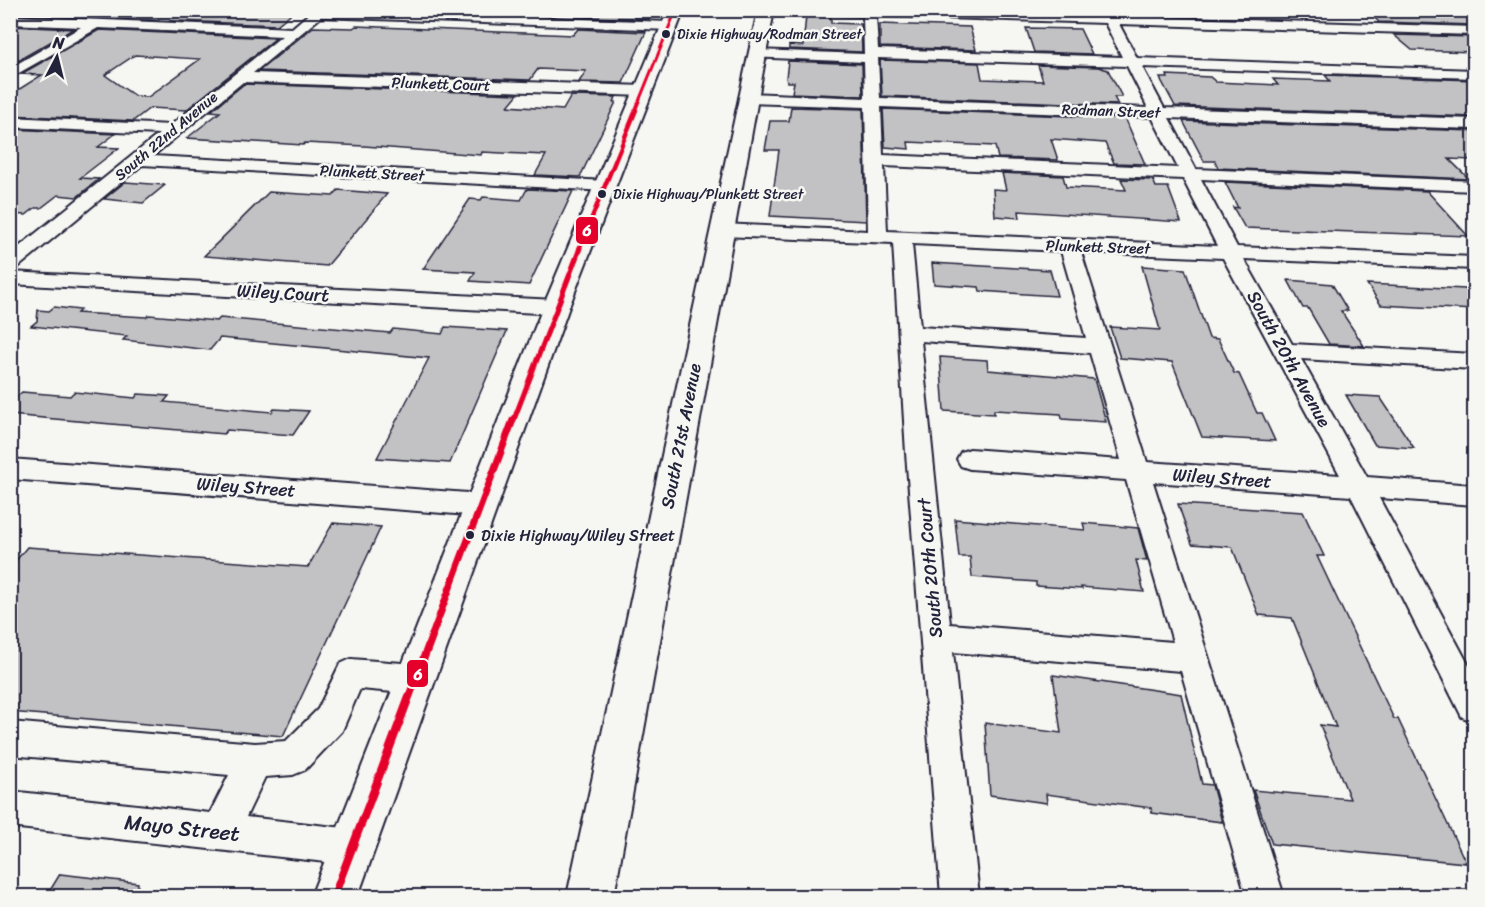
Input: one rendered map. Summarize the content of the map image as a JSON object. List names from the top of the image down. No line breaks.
{"streets":{"main road":["South 21st Avenue"],"street":["Plunkett Court","Rodman Street","South 22nd Avenue","Plunkett Street","Wiley Court","South 20th Avenue","Wiley Street","South 20th Court","Mayo Street"]},"crossings":[["Plunkett Court","South 22nd Avenue"],["Rodman Street","South 20th Avenue"],["Rodman Street","South 21st Avenue"],["Rodman Street","South 20th Court"],["South 22nd Avenue","Plunkett Street"],["Plunkett Street","South 20th Avenue"],["Plunkett Street","South 21st Avenue"],["Plunkett Street","South 20th Court"],["South 20th Avenue","Wiley Street"]],"places":["Dixie Highway/Rodman Street","Dixie Highway/Plunkett Street","Dixie Highway/Wiley Street"],"lines":["transit line 6"],"north":"top"}
